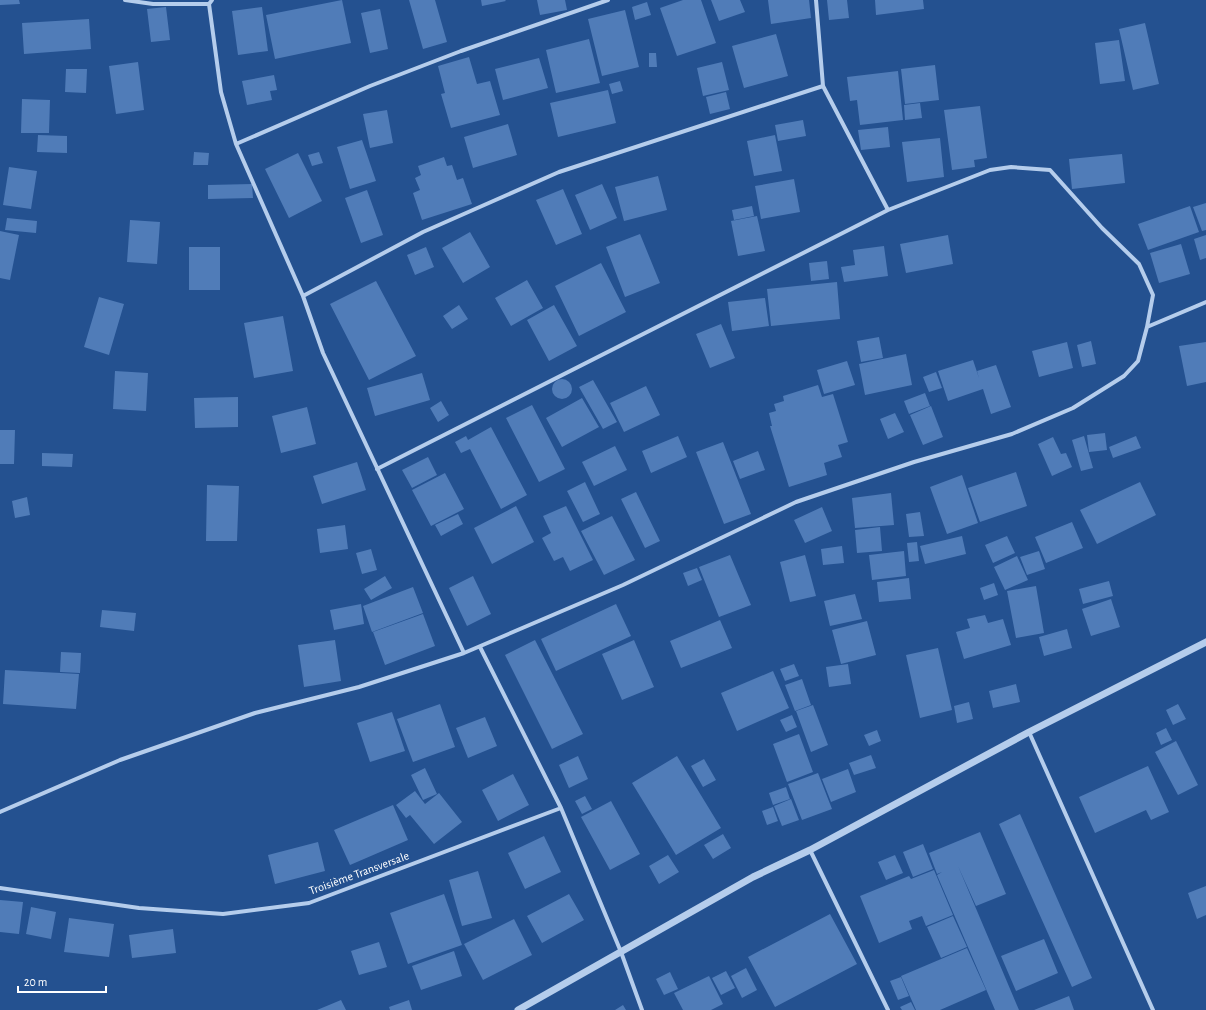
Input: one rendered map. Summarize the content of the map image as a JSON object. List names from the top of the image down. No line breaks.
{"streets":{"street":["Troisième Transversale"]},"scale_bar":"20 m"}
